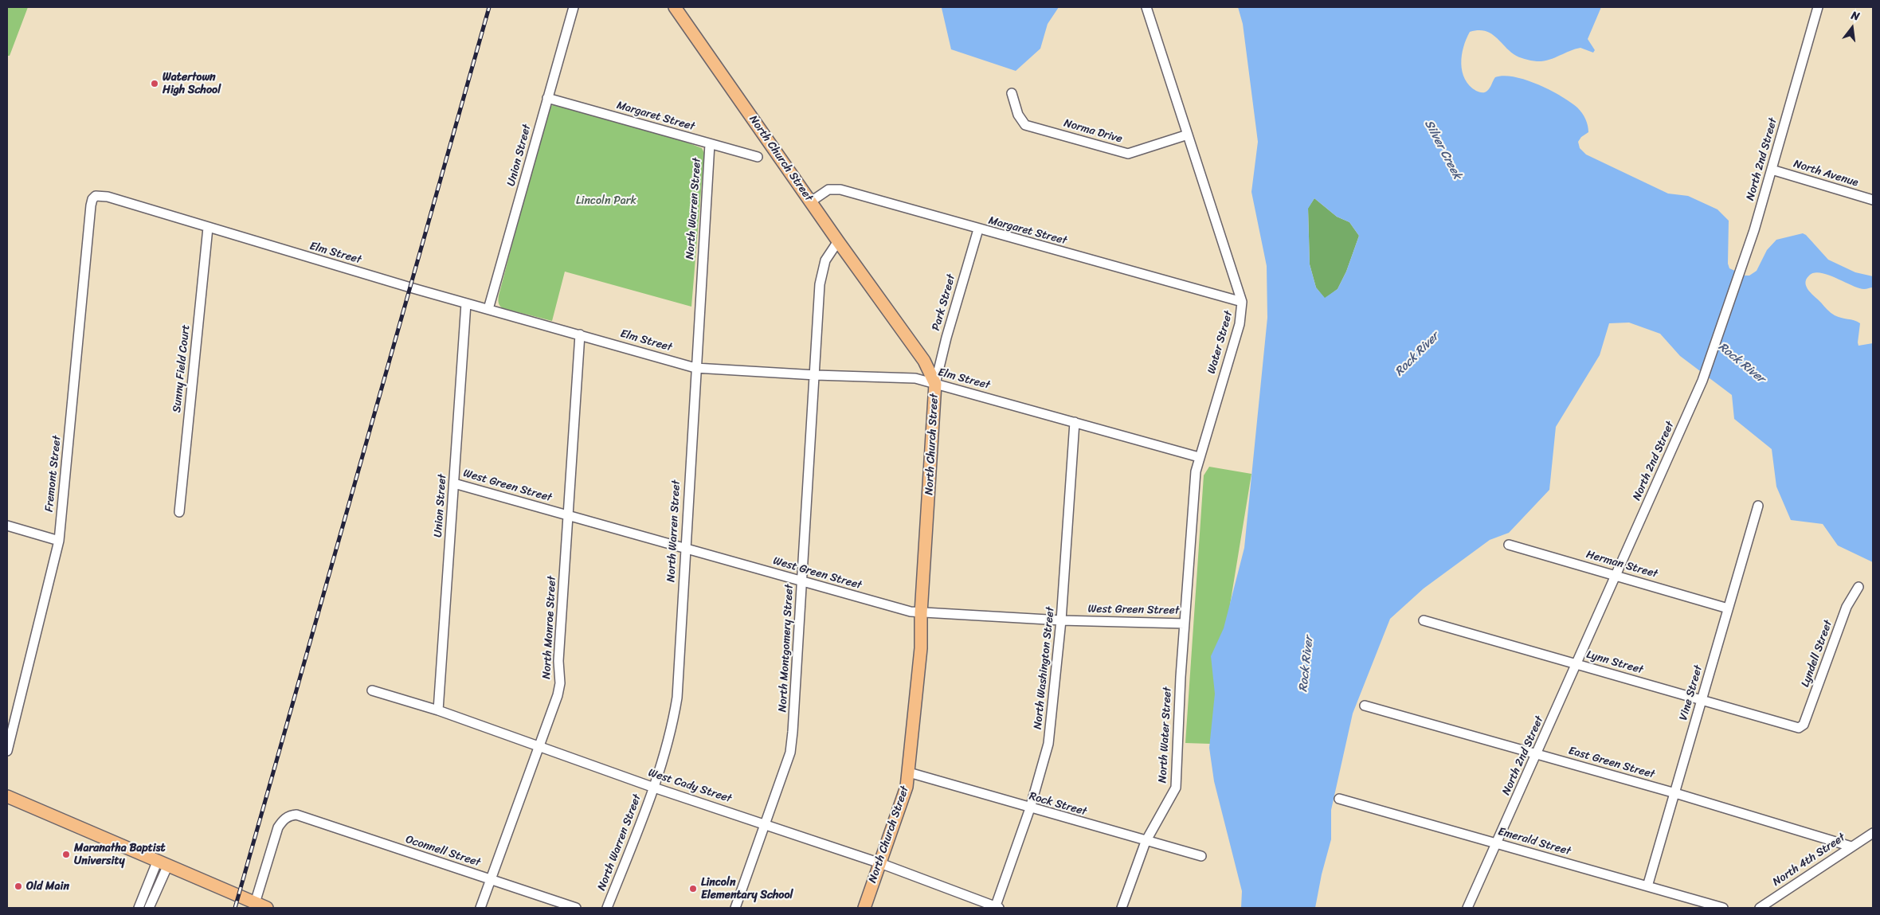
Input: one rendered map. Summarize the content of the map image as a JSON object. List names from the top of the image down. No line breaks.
{"streets":{"main road":["North Church Street"],"street":["Margaret Street","Norma Drive","Union Street","North 2nd Street","North Avenue","North Warren Street","Elm Street","Park Street","Water Street","Sunny Field Court","Fremont Street","West Green Street","Herman Street","North Monroe Street","North Montgomery Street","Lyndell Street","Lynn Street","North Washington Street","Vine Street","North Water Street","East Green Street","West Cady Street","Rock Street","Emerald Street","Oconnell Street","North 4th Street"]},"crossings":[["Margaret Street","Union Street"],["Margaret Street","North Church Street"],["Margaret Street","North Warren Street"],["Margaret Street","Park Street"],["Margaret Street","Water Street"],["Norma Drive","Water Street"],["Union Street","Elm Street"],["Union Street","West Green Street"],["Union Street","West Cady Street"],["North Church Street","Elm Street"],["North Church Street","Park Street"],["North Church Street","West Green Street"],["North Church Street","North Montgomery Street"],["North Church Street","West Cady Street"],["North Church Street","Rock Street"],["North 2nd Street","North Avenue"],["North 2nd Street","Herman Street"],["North 2nd Street","Lynn Street"],["North 2nd Street","East Green Street"],["North 2nd Street","Emerald Street"],["North Warren Street","Elm Street"],["North Warren Street","West Green Street"],["North Warren Street","West Cady Street"],["Elm Street","Park Street"],["Elm Street","Water Street"],["Elm Street","Sunny Field Court"],["Elm Street","Fremont Street"],["Elm Street","North Monroe Street"],["Elm Street","North Montgomery Street"],["Elm Street","North Washington Street"],["Water Street","West Green Street"],["Water Street","North Water Street"],["West Green Street","North Monroe Street"],["West Green Street","North Montgomery Street"],["West Green Street","North Washington Street"],["West Green Street","North Water Street"],["Herman Street","Vine Street"],["North Monroe Street","West Cady Street"],["North Monroe Street","Oconnell Street"],["North Montgomery Street","West Cady Street"],["Lyndell Street","Lynn Street"],["Lynn Street","Vine Street"],["North Washington Street","West Cady Street"],["North Washington Street","Rock Street"],["Vine Street","East Green Street"],["Vine Street","Emerald Street"],["North Water Street","Rock Street"],["East Green Street","North 4th Street"]],"water":["Silver Creek","Rock River"],"parks":["Lincoln Park"],"places":["Watertown High School","Maranatha Baptist University","Old Main","Lincoln Elementary School"],"north":"top"}
